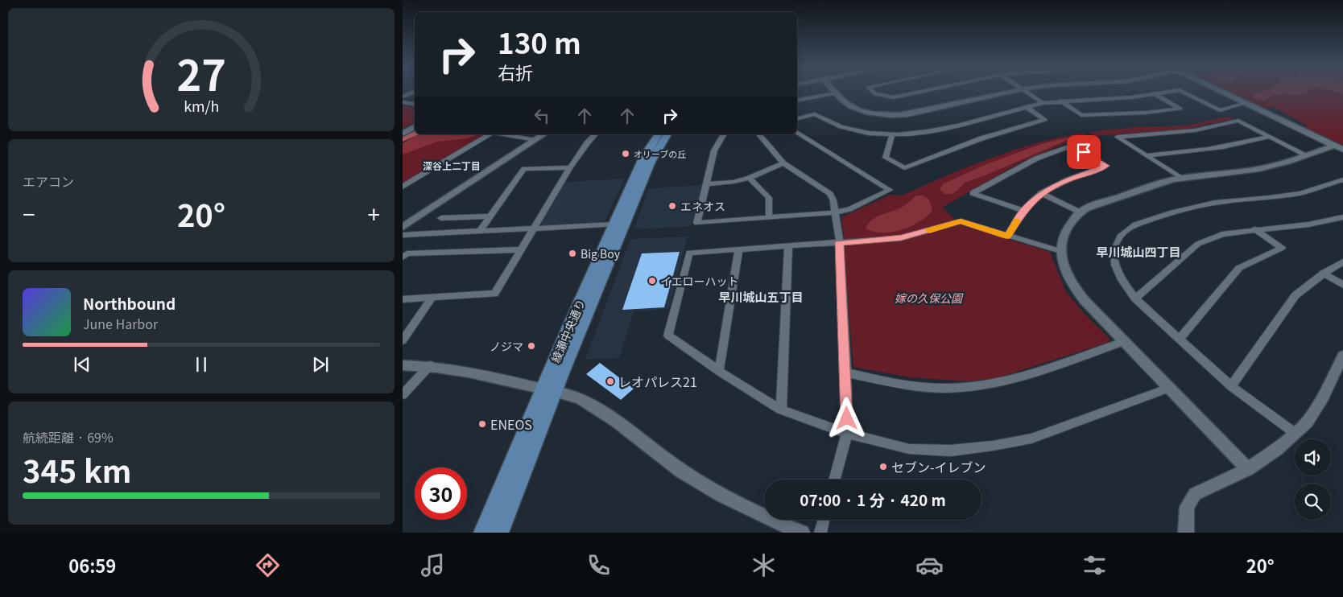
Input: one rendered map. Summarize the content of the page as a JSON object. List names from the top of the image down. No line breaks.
{"streets":{"main road":["綾瀬中央通り"]},"districts":["深谷上二丁目","早川城山四丁目","早川城山五丁目"],"parks":["嫁の久保公園"],"places":["オリーブの丘","エネオス","Big Boy","イエローハット","ノジマ","レオパレス21","ENEOS","セブン-イレブン"],"page":{"turn":["130 m","右折"],"tile":["エアコン",["航続距離 · 69%","345 km"]],"heat":["−","20°","+"],"song":["Northbound","June Harbor"],"limit":"30","trip":"07:00 · 1 分 · 420 m","tabs":["06:59","20°"],"gauge":["27","km/h"]}}
